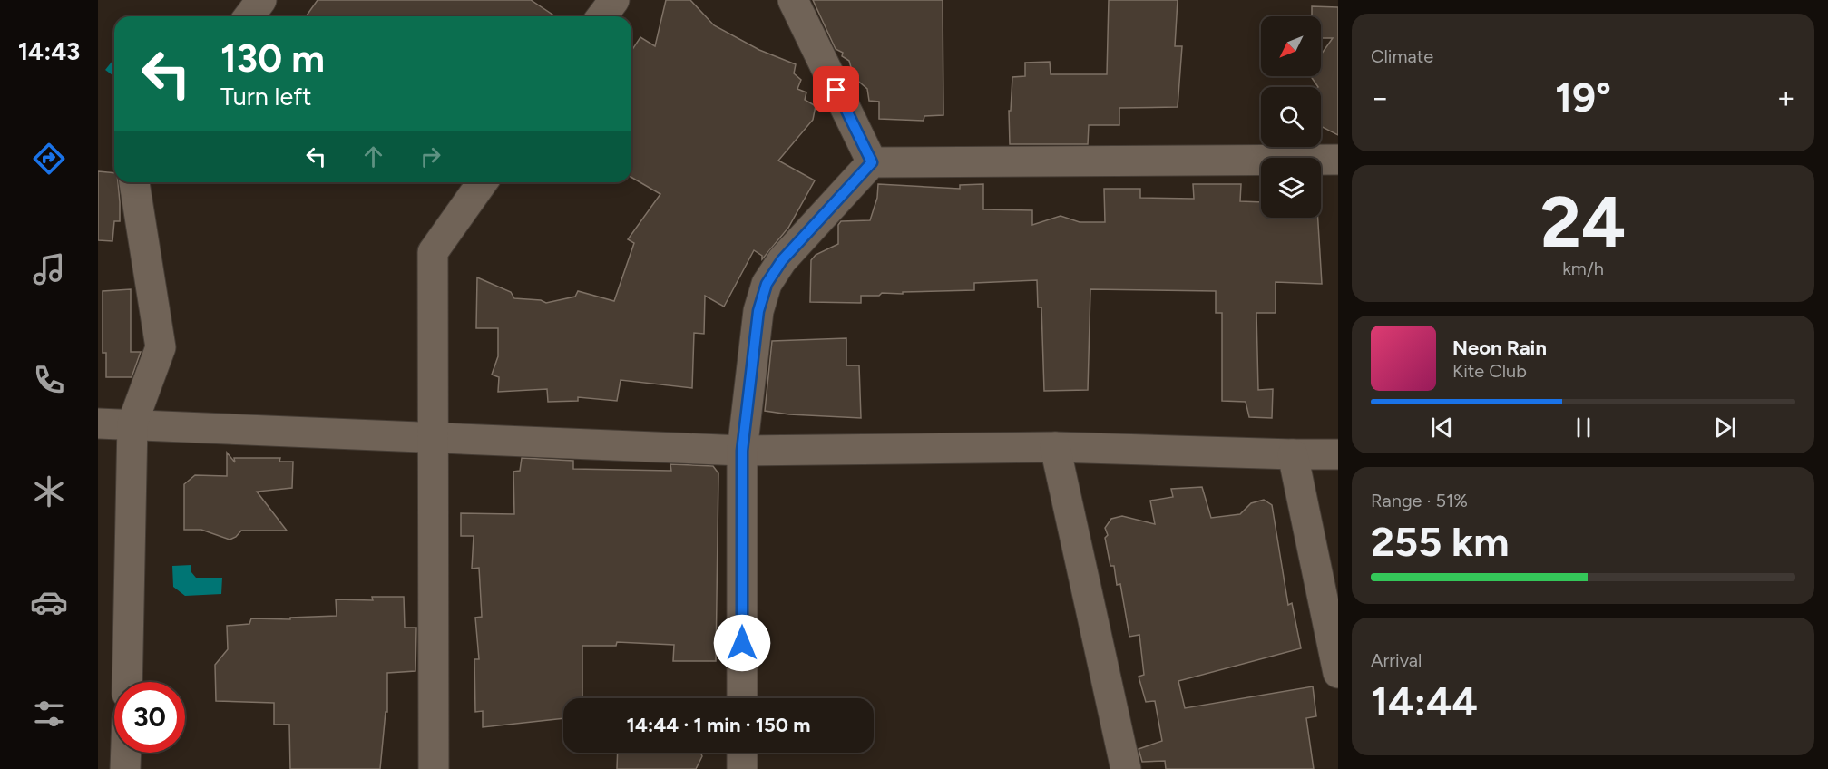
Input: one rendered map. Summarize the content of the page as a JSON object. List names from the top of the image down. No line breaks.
{"north":"bottom left","page":{"tabs":"14:43","tile":["Climate",["24","km/h"],["Range · 51%","255 km"],["Arrival","14:44"]],"turn":["130 m","Turn left"],"heat":["−","19°","+"],"song":["Neon Rain","Kite Club"],"limit":"30","trip":"14:44 · 1 min · 150 m"}}
